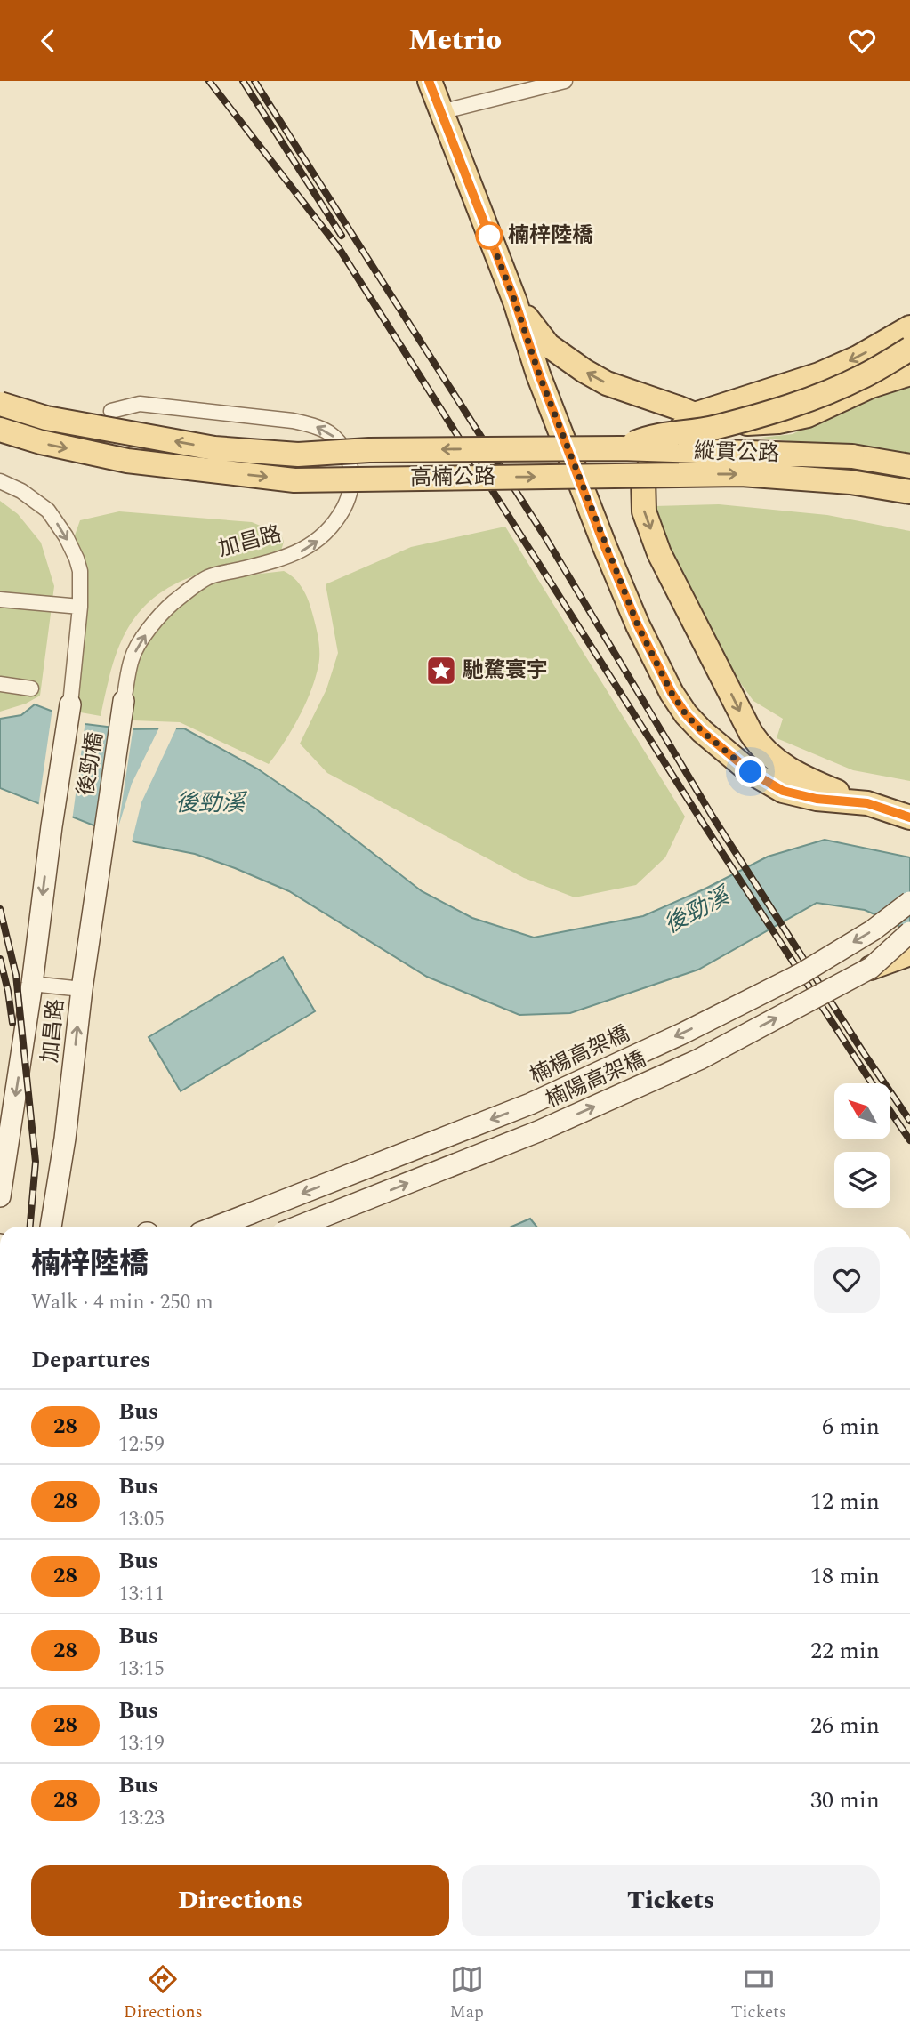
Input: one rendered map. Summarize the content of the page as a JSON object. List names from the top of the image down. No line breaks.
{"streets":{"main road":["縱貫公路","高楠公路"],"street":["加昌路","後勁橋","楠楊高架橋","楠陽高架橋"]},"crossings":[["縱貫公路","高楠公路"],["加昌路","後勁橋"]],"one_way":["楠楊高架橋","楠陽高架橋"],"water":["後勁溪"],"places":{"other":["楠梓陸橋"],"place":["馳騖寰宇"]},"lines":["bus line 28"],"north":"top left","page":{"header":"Metrio","heading":[["楠梓陸橋","Walk · 4 min · 250 m"],"Departures"],"list":[{"mark":"28","name":"Bus","note":"12:59","value":"6 min"},{"mark":"28","name":"Bus","note":"13:05","value":"12 min"},{"mark":"28","name":"Bus","note":"13:11","value":"18 min"},{"mark":"28","name":"Bus","note":"13:15","value":"22 min"},{"mark":"28","name":"Bus","note":"13:19","value":"26 min"},{"mark":"28","name":"Bus","note":"13:23","value":"30 min"}],"buttons":["Directions","Tickets"],"tabs":["Directions","Map","Tickets"]}}
